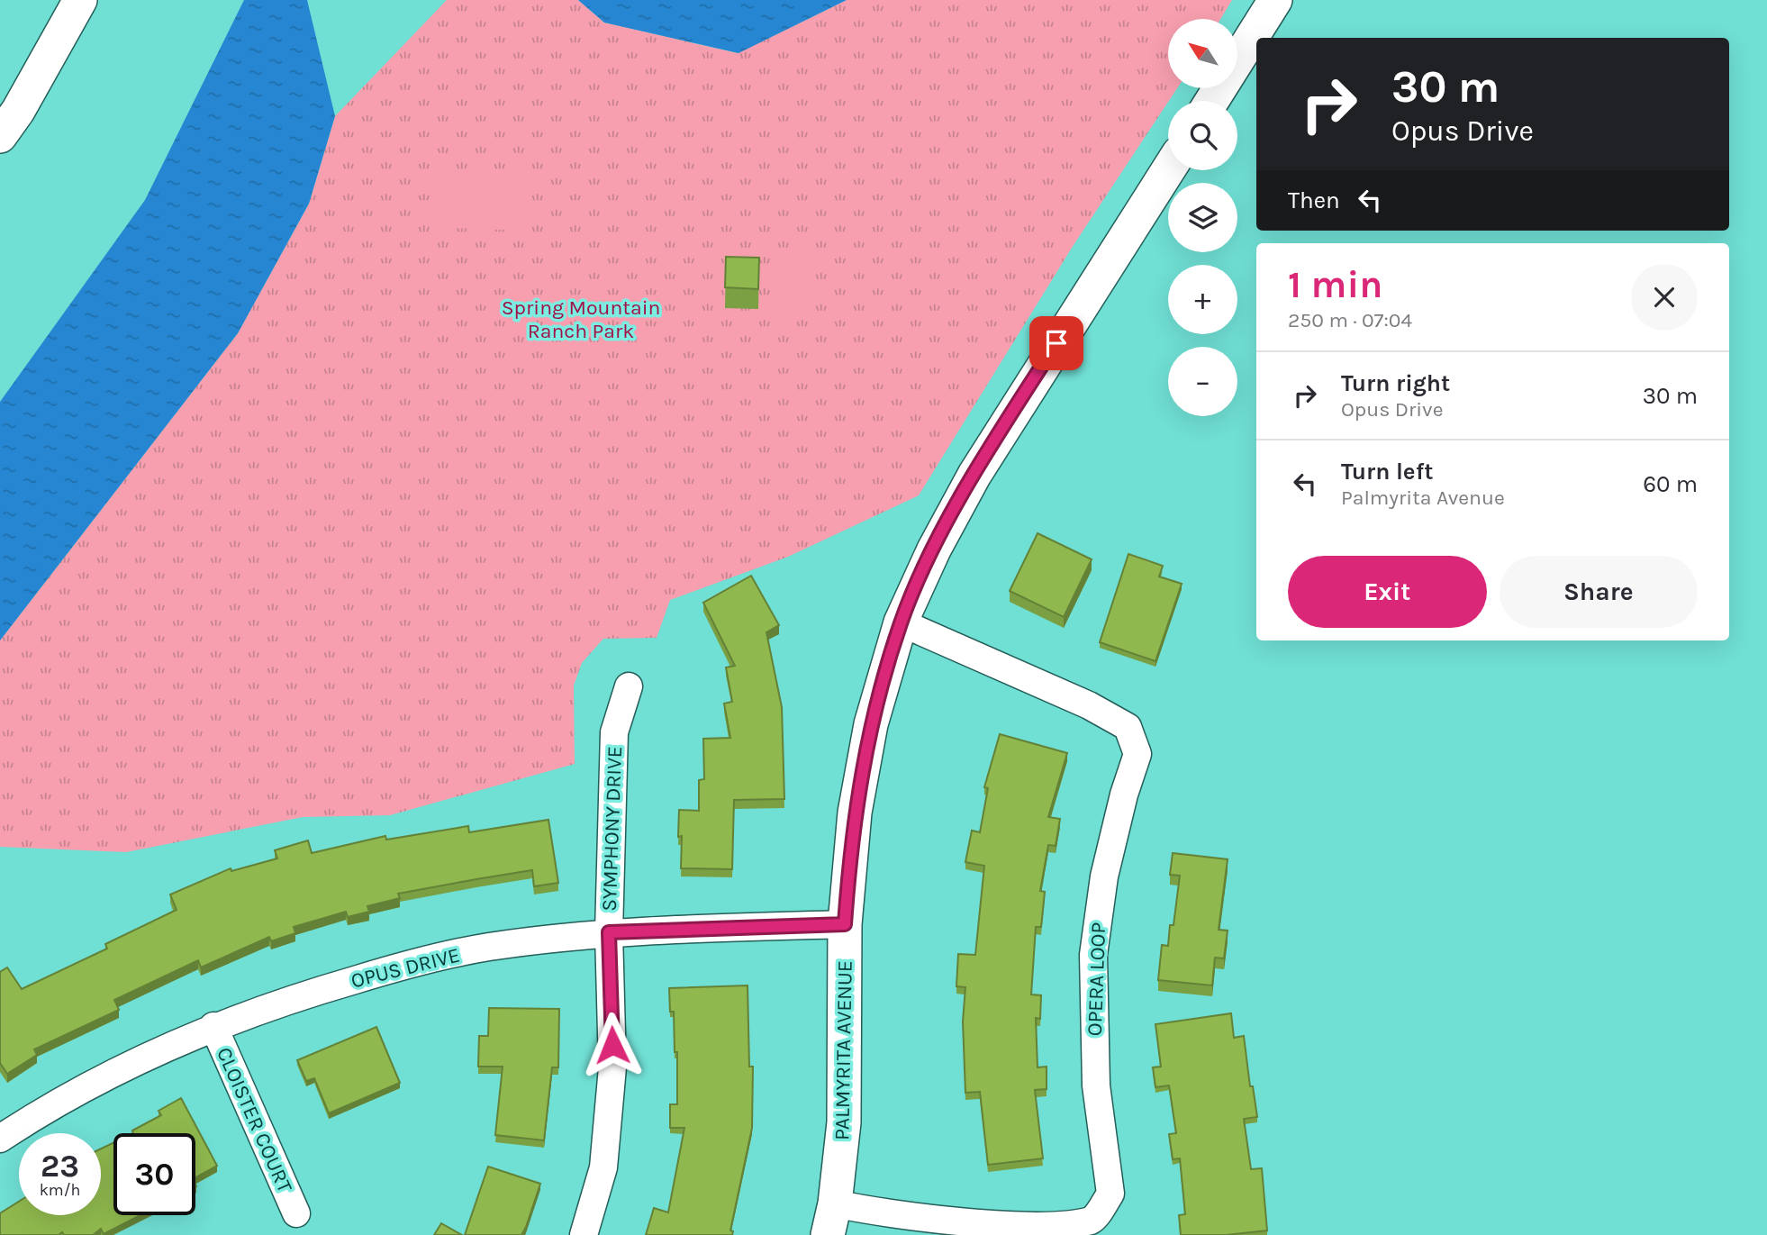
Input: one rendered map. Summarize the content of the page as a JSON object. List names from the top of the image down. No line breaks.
{"streets":{"street":["SYMPHONY DRIVE","OPUS DRIVE","OPERA LOOP","PALMYRITA AVENUE","CLOISTER COURT"]},"crossings":[["SYMPHONY DRIVE","OPUS DRIVE"],["OPUS DRIVE","PALMYRITA AVENUE"],["OPUS DRIVE","CLOISTER COURT"],["OPERA LOOP","PALMYRITA AVENUE"]],"parks":["Spring Mountain Ranch Park"],"north":"top left","page":{"map_buttons":["+","−"],"turn":["30 m","Opus Drive"],"then":"Then","heading":["1 min","250 m · 07:04"],"list":[{"name":"Turn right","note":"Opus Drive","value":"30 m"},{"name":"Turn left","note":"Palmyrita Avenue","value":"60 m"}],"buttons":["Exit","Share"],"speed":"23 km/h","limit":"30"}}
